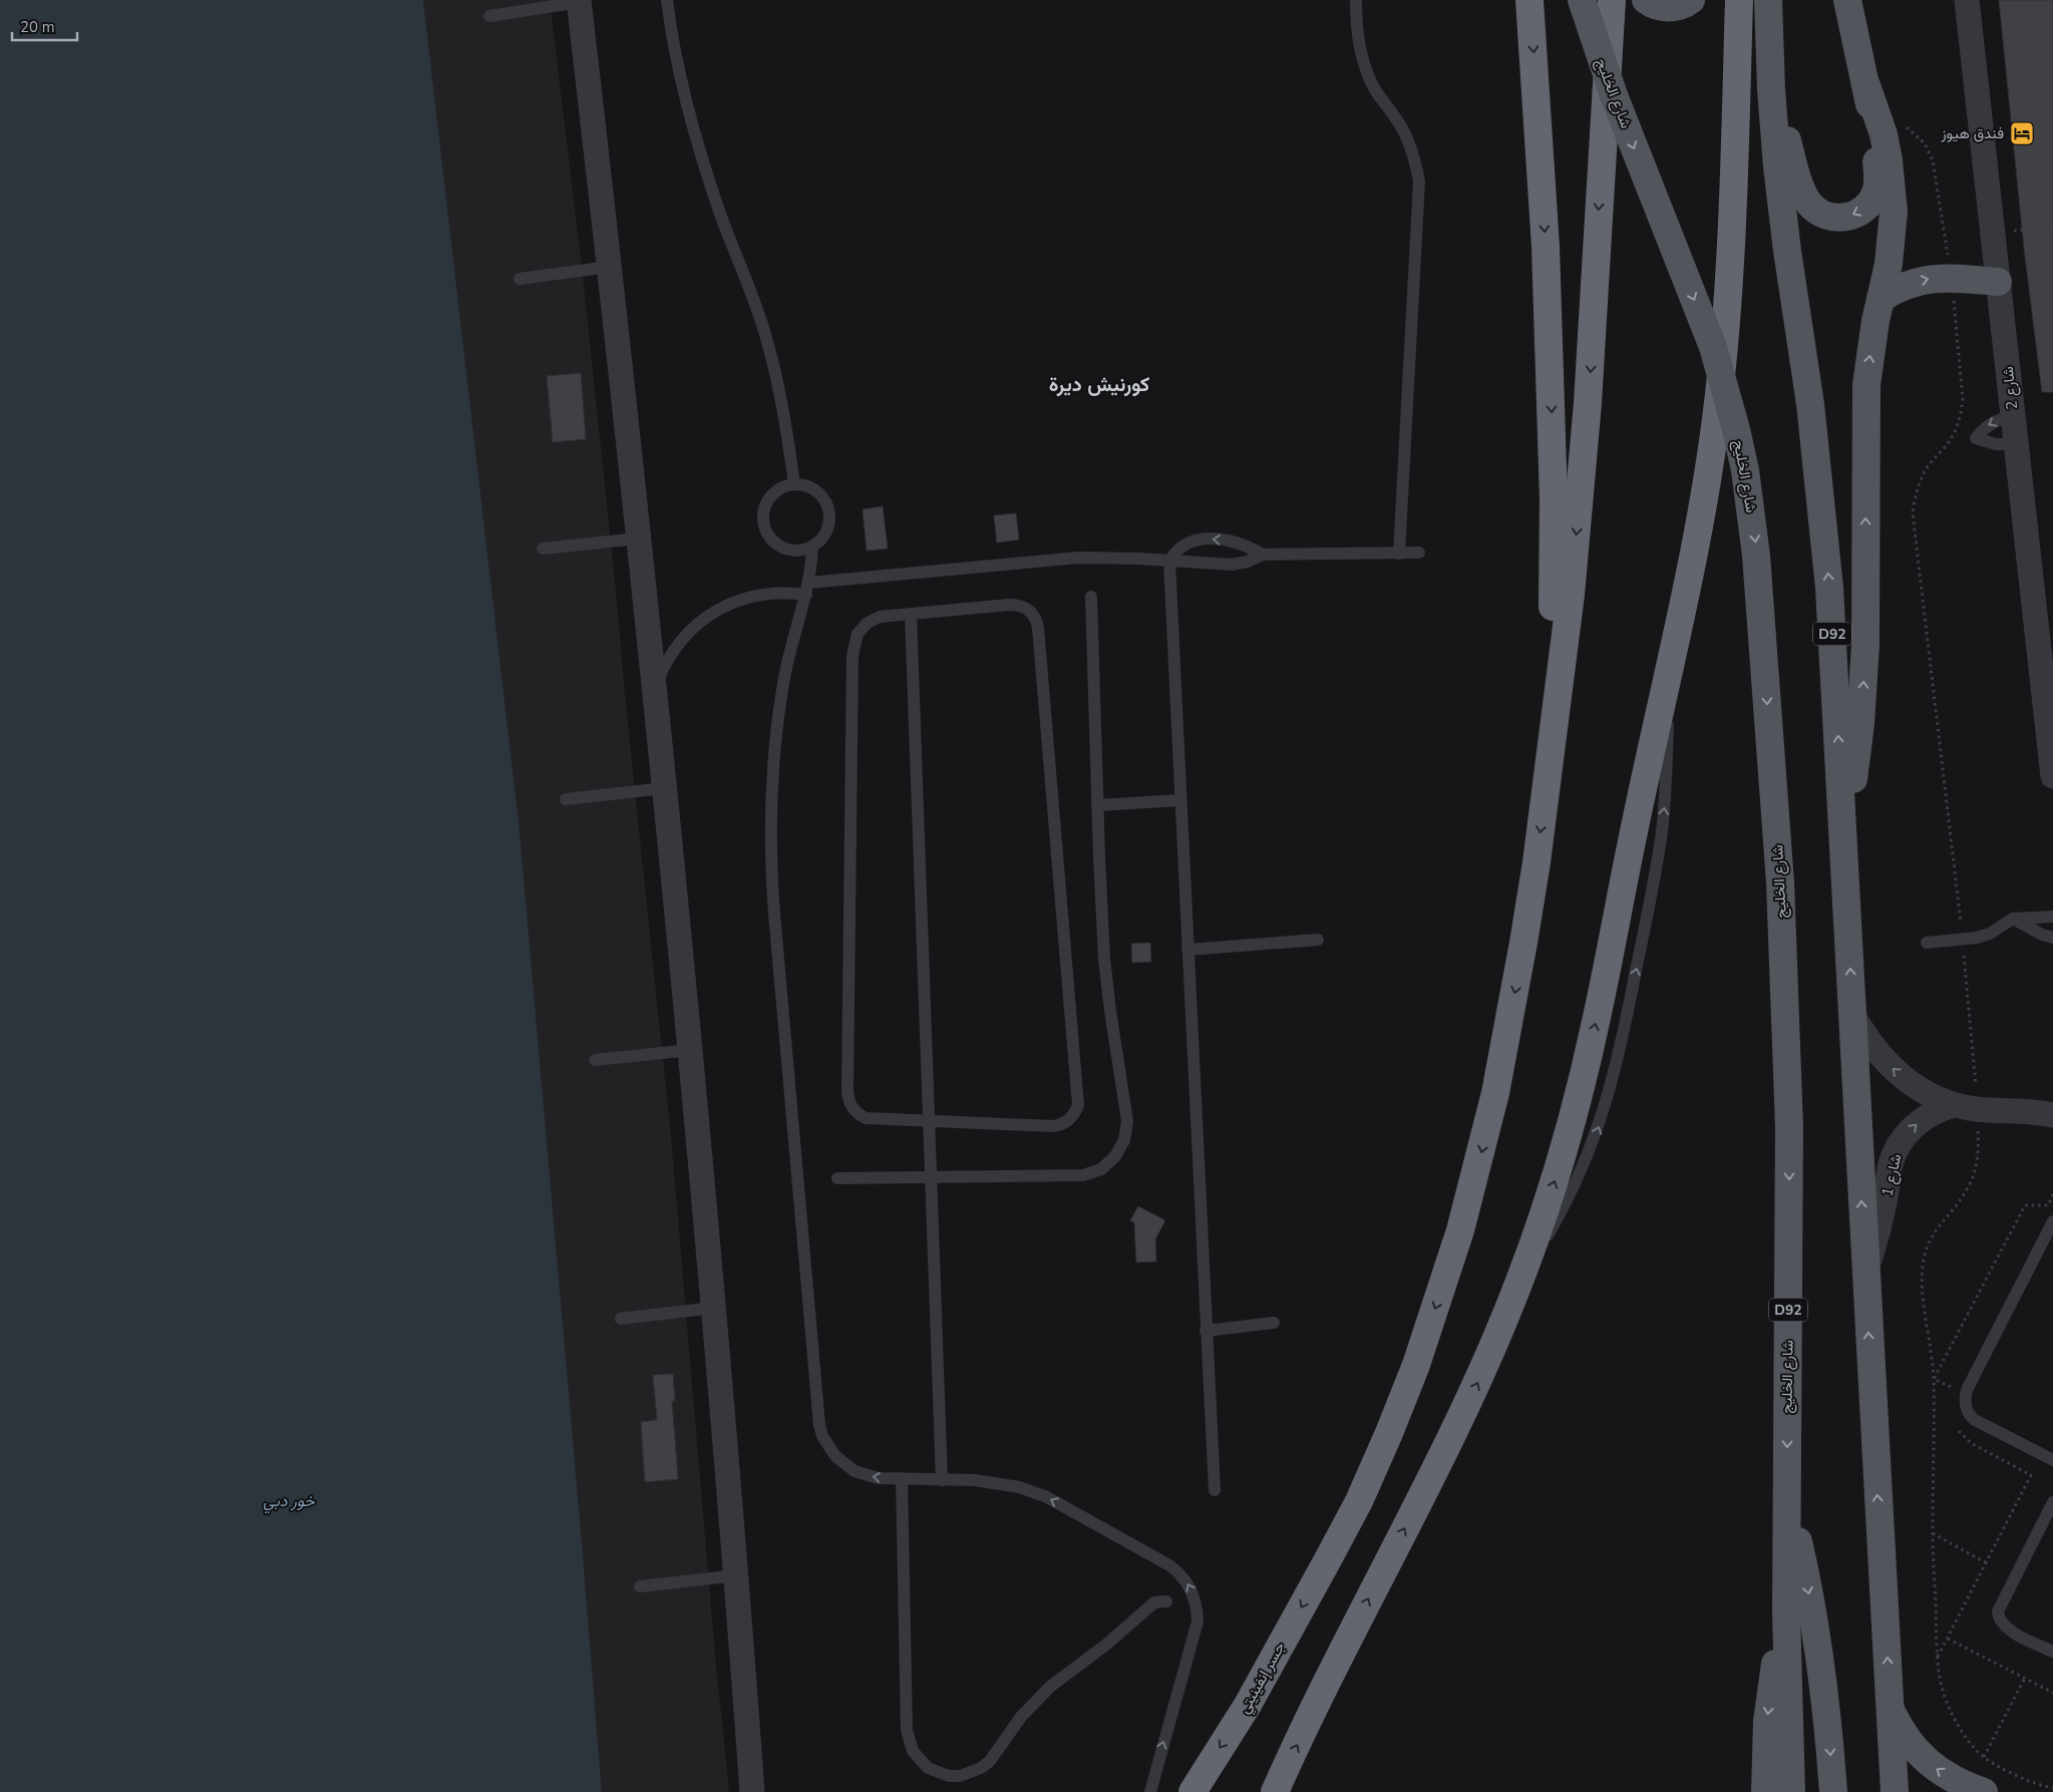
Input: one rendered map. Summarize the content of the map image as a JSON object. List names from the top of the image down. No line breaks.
{"streets":{"highway":["جسر إنفينيتي"],"main road":["شارع الخليج","D92"],"street":["شارع 2","شارع 1"]},"crossings":[["D92","شارع 1"]],"one_way":["شارع 1"],"districts":["كورنيش ديرة"],"water":["خور دبي"],"places":{"hotel":["فندق هيوز"]},"scale_bar":"20 m"}
